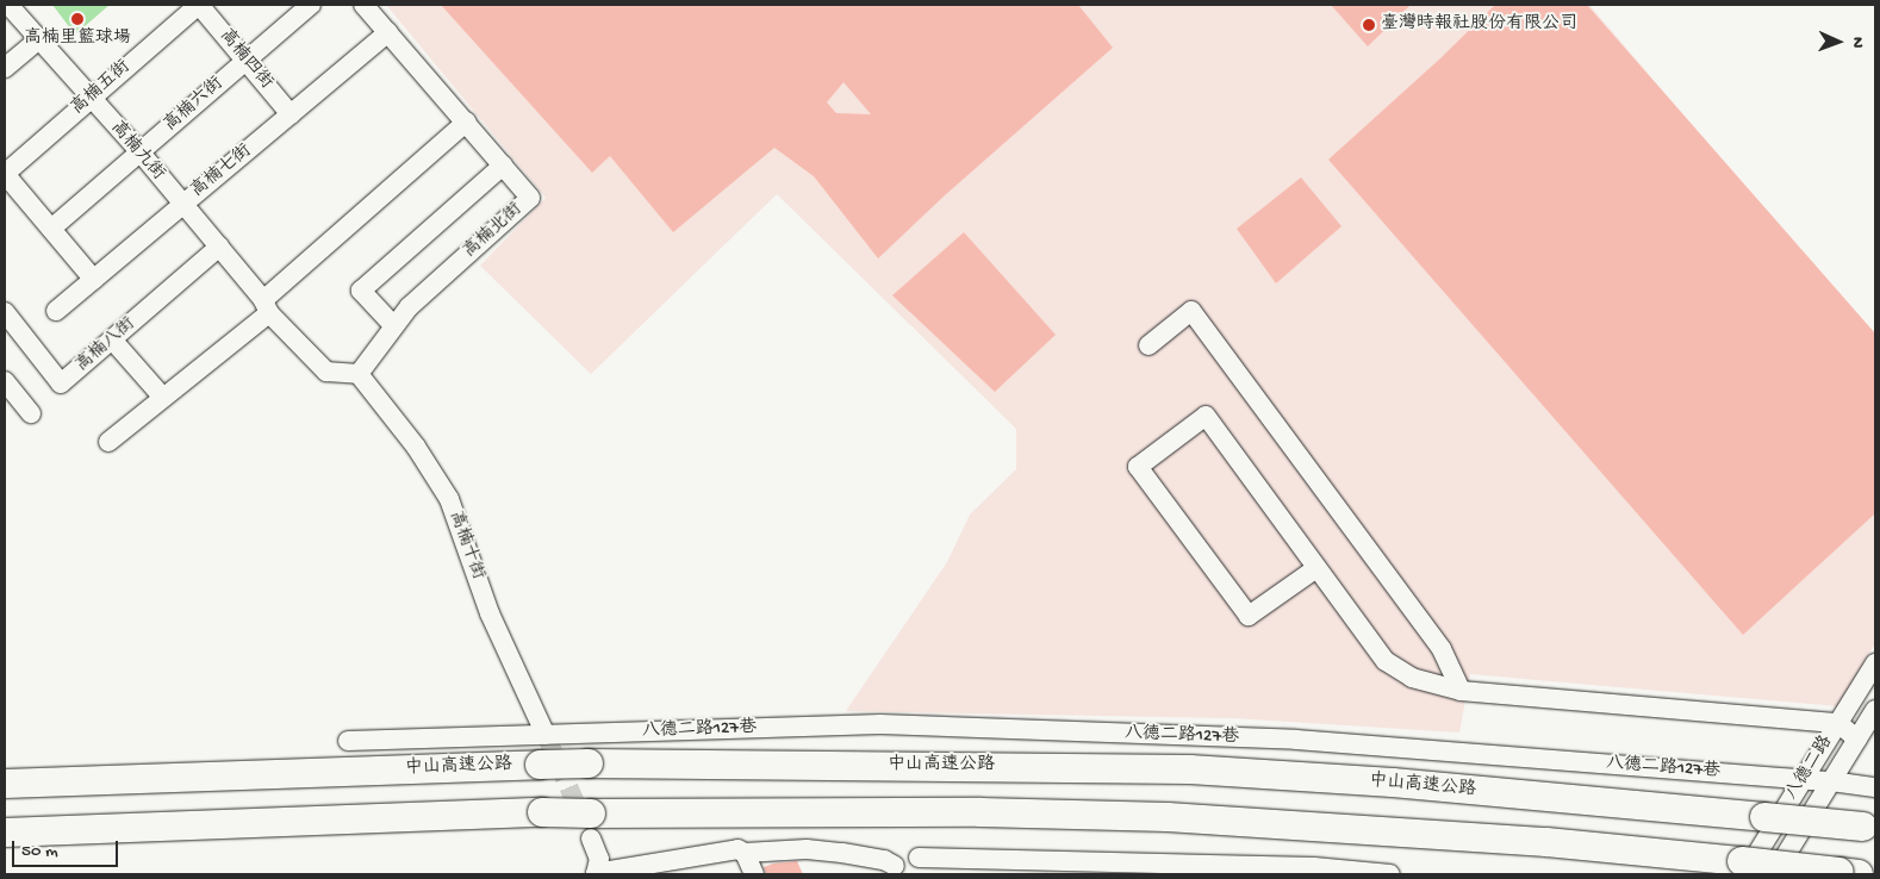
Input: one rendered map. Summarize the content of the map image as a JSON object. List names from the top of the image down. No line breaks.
{"streets":{"highway":["中山高速公路"],"street":["高楠四街","高楠五街","高楠六街","高楠九街","高楠七街","高楠北街","高楠八街","高楠十街","八德二路127巷","八德二路"]},"crossings":[["高楠四街","高楠五街"],["高楠四街","高楠六街"],["高楠四街","高楠七街"],["高楠五街","高楠九街"],["高楠六街","高楠九街"],["高楠九街","高楠七街"],["高楠九街","高楠北街"],["高楠九街","高楠八街"],["高楠九街","高楠十街"],["高楠七街","高楠北街"],["高楠北街","高楠十街"],["高楠十街","八德二路127巷"],["八德二路127巷","八德二路"]],"places":["高楠里籃球場","臺灣時報社股份有限公司"],"scale_bar":"50 m","north":"right"}
